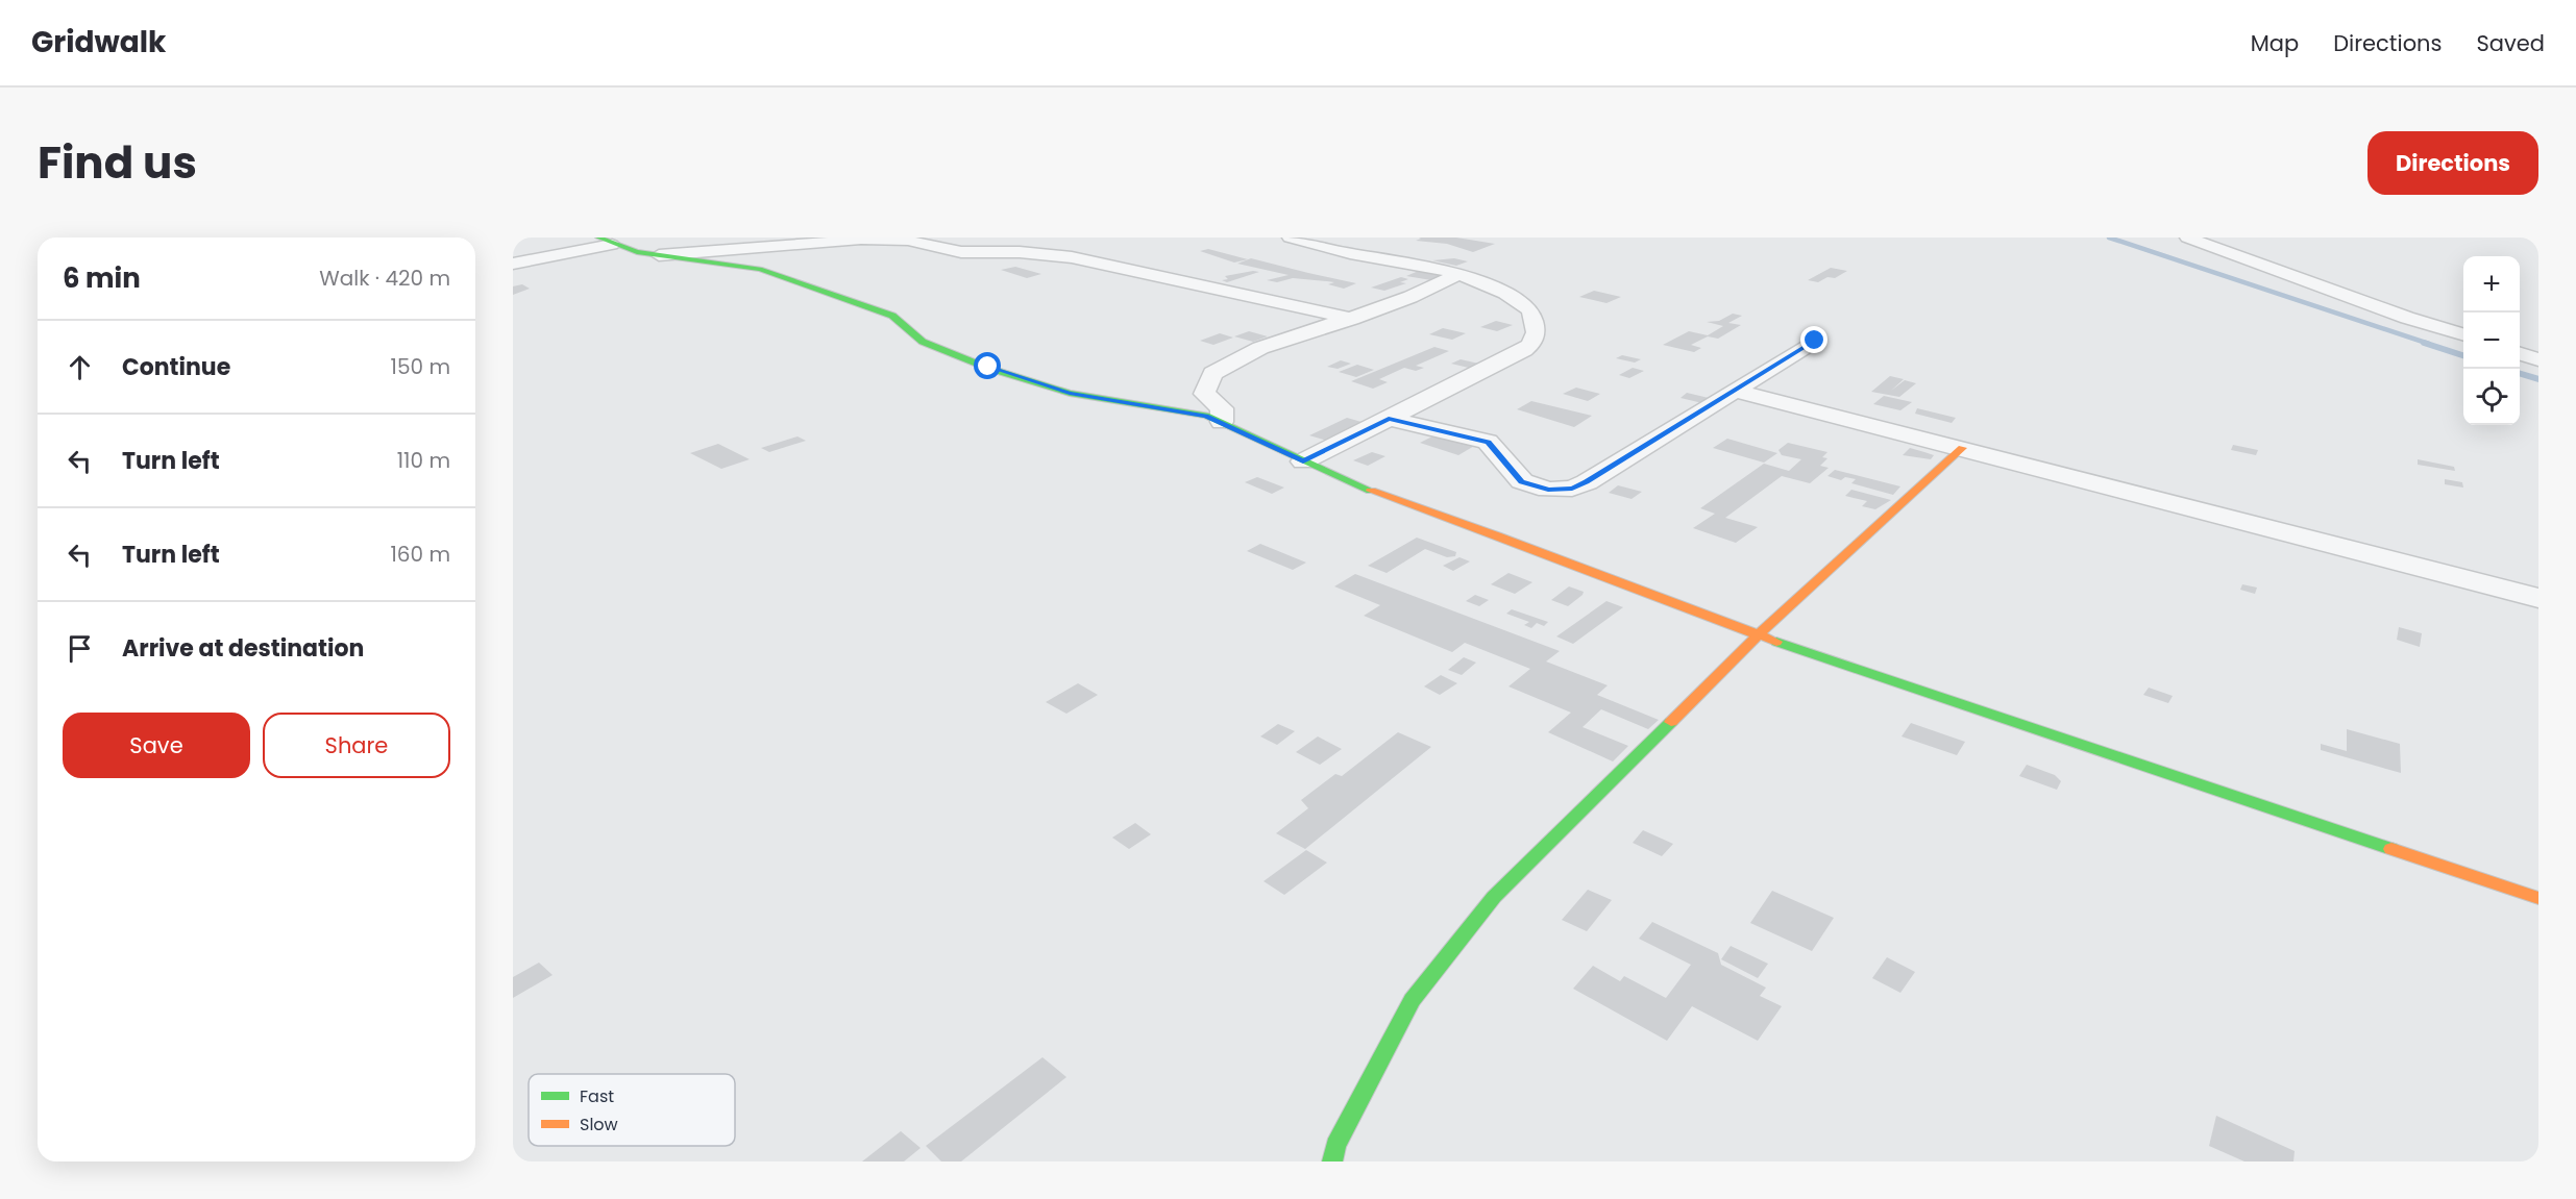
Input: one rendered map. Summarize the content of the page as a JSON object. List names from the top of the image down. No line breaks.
{"legend":["Fast","Slow"],"page":{"header":"Gridwalk","nav":["Map","Directions","Saved"],"title":"Find us","buttons":["Directions",["Save","Share"]],"heading":["6 min","Walk · 420 m"],"map_buttons":["+","−"],"list":[["Continue","150 m"],["Turn left","110 m"],["Turn left","160 m"],"Arrive at destination"]}}
